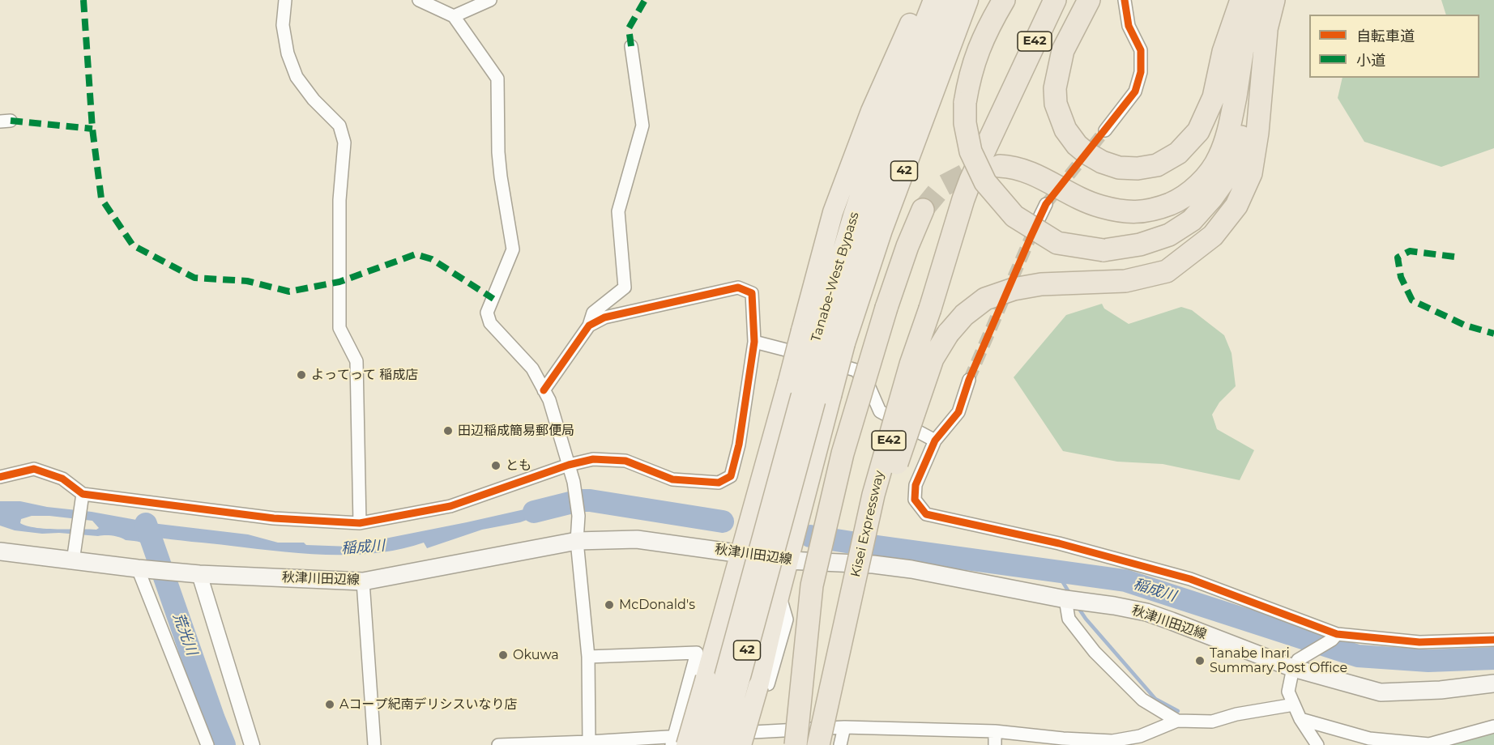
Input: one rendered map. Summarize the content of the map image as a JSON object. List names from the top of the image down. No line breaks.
{"streets":{"highway":["E42","42","Tanabe-West Bypass","Kisei Expressway"],"main road":["秋津川田辺線"]},"crossings":[["42","Tanabe-West Bypass"],["42","秋津川田辺線"],["Tanabe-West Bypass","秋津川田辺線"]],"water":["稲成川","荒光川"],"places":["よってって 稲成店","田辺稲成簡易郵便局","とも","McDonald's","Okuwa","Tanabe Inari Summary Post Office","Aコープ紀南デリシスいなり店"],"legend":["自転車道","小道"]}
